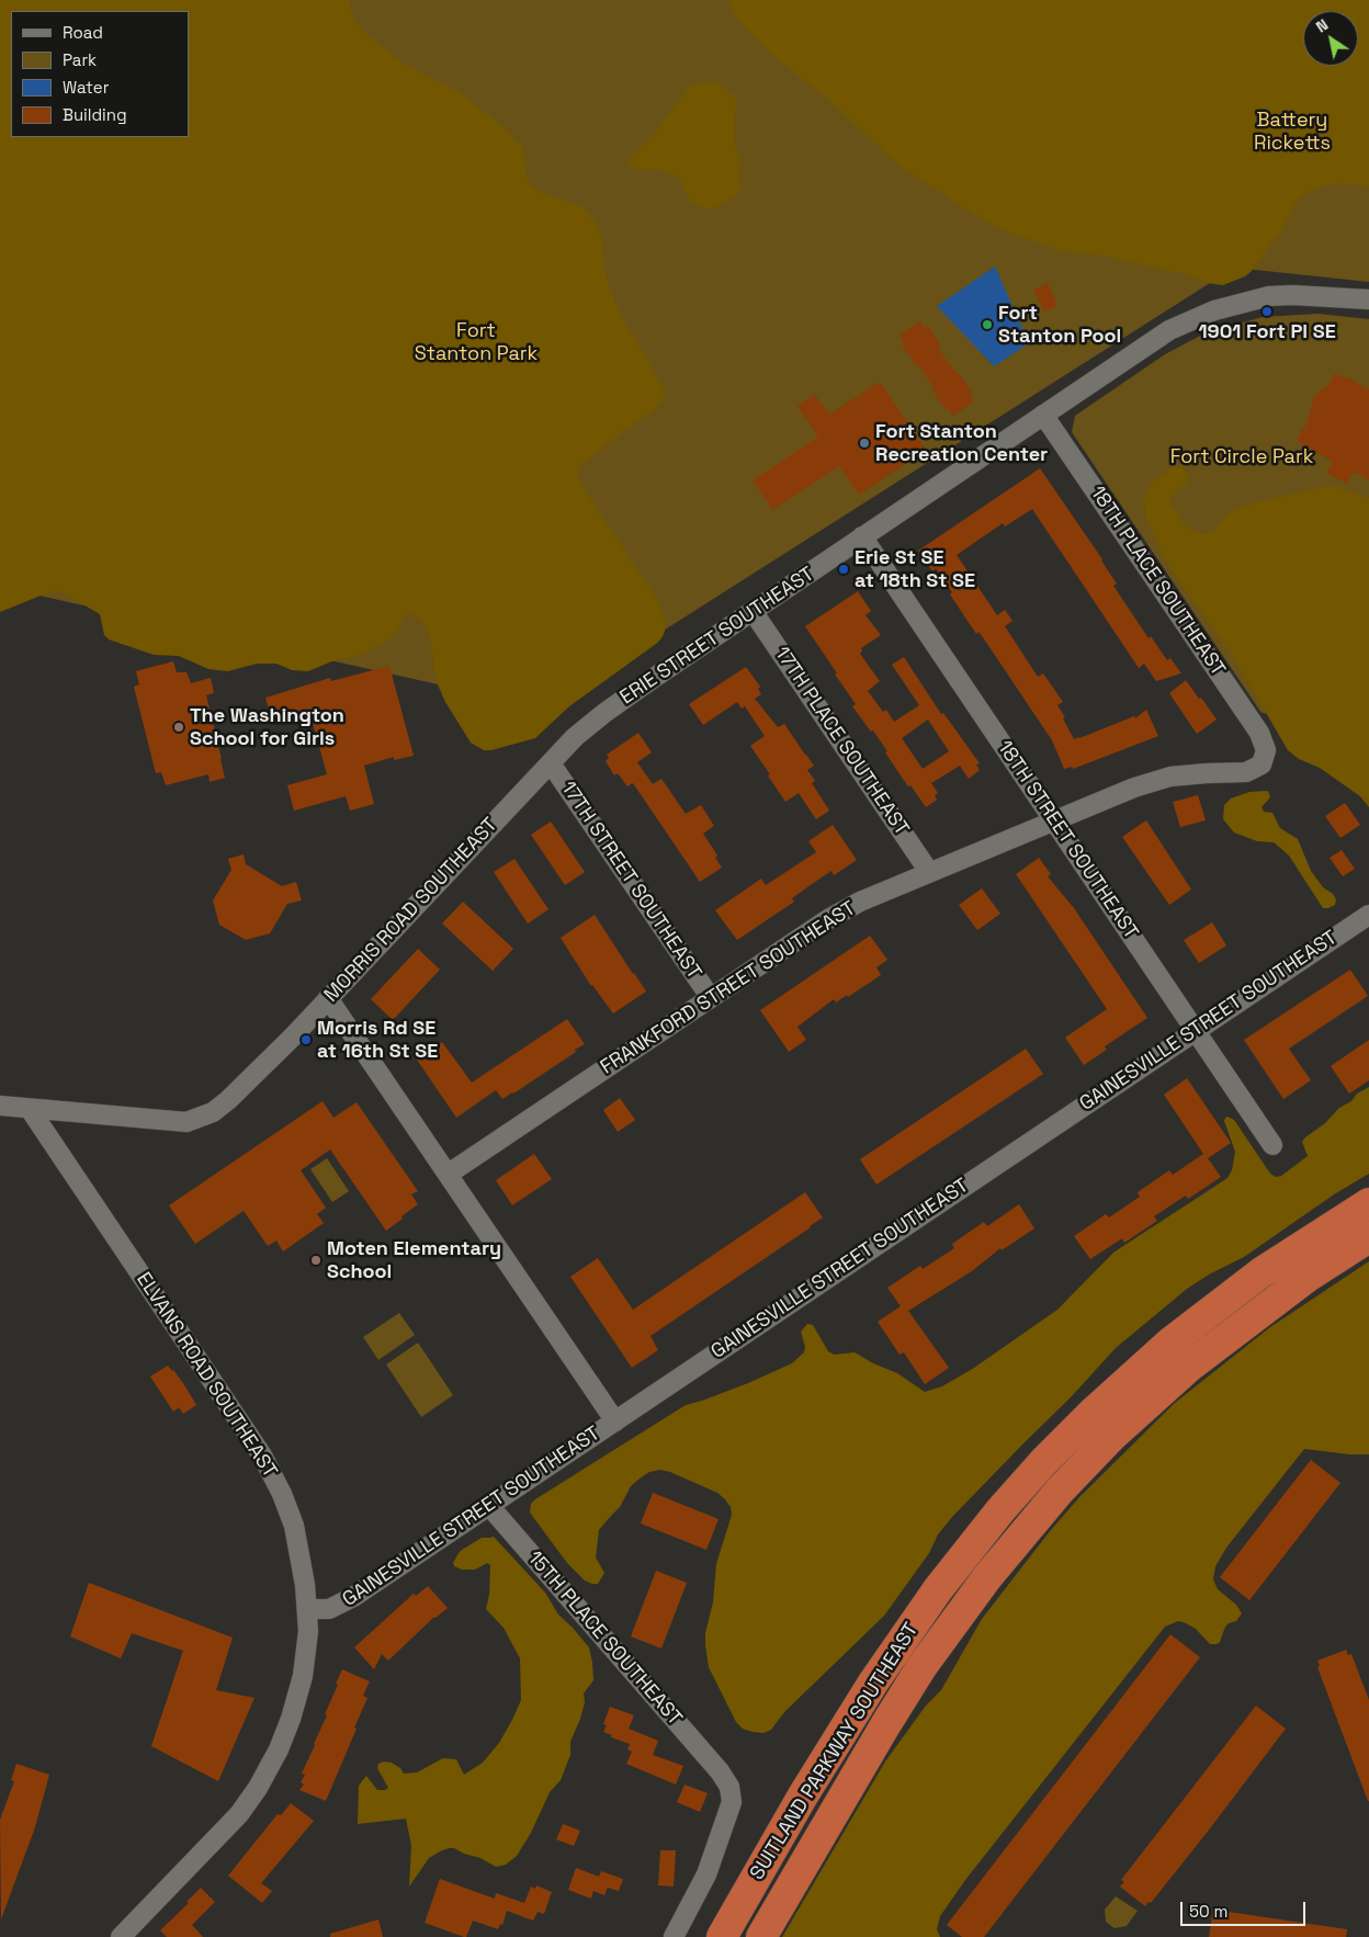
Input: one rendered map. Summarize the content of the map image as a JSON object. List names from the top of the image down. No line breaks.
{"streets":{"highway":["SUITLAND PARKWAY SOUTHEAST"],"street":["18TH PLACE SOUTHEAST","ERIE STREET SOUTHEAST","17TH PLACE SOUTHEAST","18TH STREET SOUTHEAST","17TH STREET SOUTHEAST","MORRIS ROAD SOUTHEAST","FRANKFORD STREET SOUTHEAST","GAINESVILLE STREET SOUTHEAST","ELVANS ROAD SOUTHEAST","15TH PLACE SOUTHEAST"]},"crossings":[["18TH PLACE SOUTHEAST","ERIE STREET SOUTHEAST"],["18TH PLACE SOUTHEAST","18TH STREET SOUTHEAST"],["18TH PLACE SOUTHEAST","FRANKFORD STREET SOUTHEAST"],["ERIE STREET SOUTHEAST","17TH PLACE SOUTHEAST"],["ERIE STREET SOUTHEAST","18TH STREET SOUTHEAST"],["ERIE STREET SOUTHEAST","17TH STREET SOUTHEAST"],["ERIE STREET SOUTHEAST","MORRIS ROAD SOUTHEAST"],["17TH PLACE SOUTHEAST","FRANKFORD STREET SOUTHEAST"],["18TH STREET SOUTHEAST","FRANKFORD STREET SOUTHEAST"],["18TH STREET SOUTHEAST","GAINESVILLE STREET SOUTHEAST"],["17TH STREET SOUTHEAST","MORRIS ROAD SOUTHEAST"],["17TH STREET SOUTHEAST","FRANKFORD STREET SOUTHEAST"],["MORRIS ROAD SOUTHEAST","ELVANS ROAD SOUTHEAST"],["GAINESVILLE STREET SOUTHEAST","ELVANS ROAD SOUTHEAST"],["GAINESVILLE STREET SOUTHEAST","15TH PLACE SOUTHEAST"]],"parks":["Battery Ricketts","Fort Stanton Park","Fort Circle Park"],"places":["1901 Fort Pl SE","Fort Stanton Pool","Fort Stanton Recreation Center","Erie St SE at 18th St SE","The Washington School for Girls","Morris Rd SE at 16th St SE","Moten Elementary School"],"legend":["Road","Park","Water","Building"],"scale_bar":"50 m","north":"top left"}
